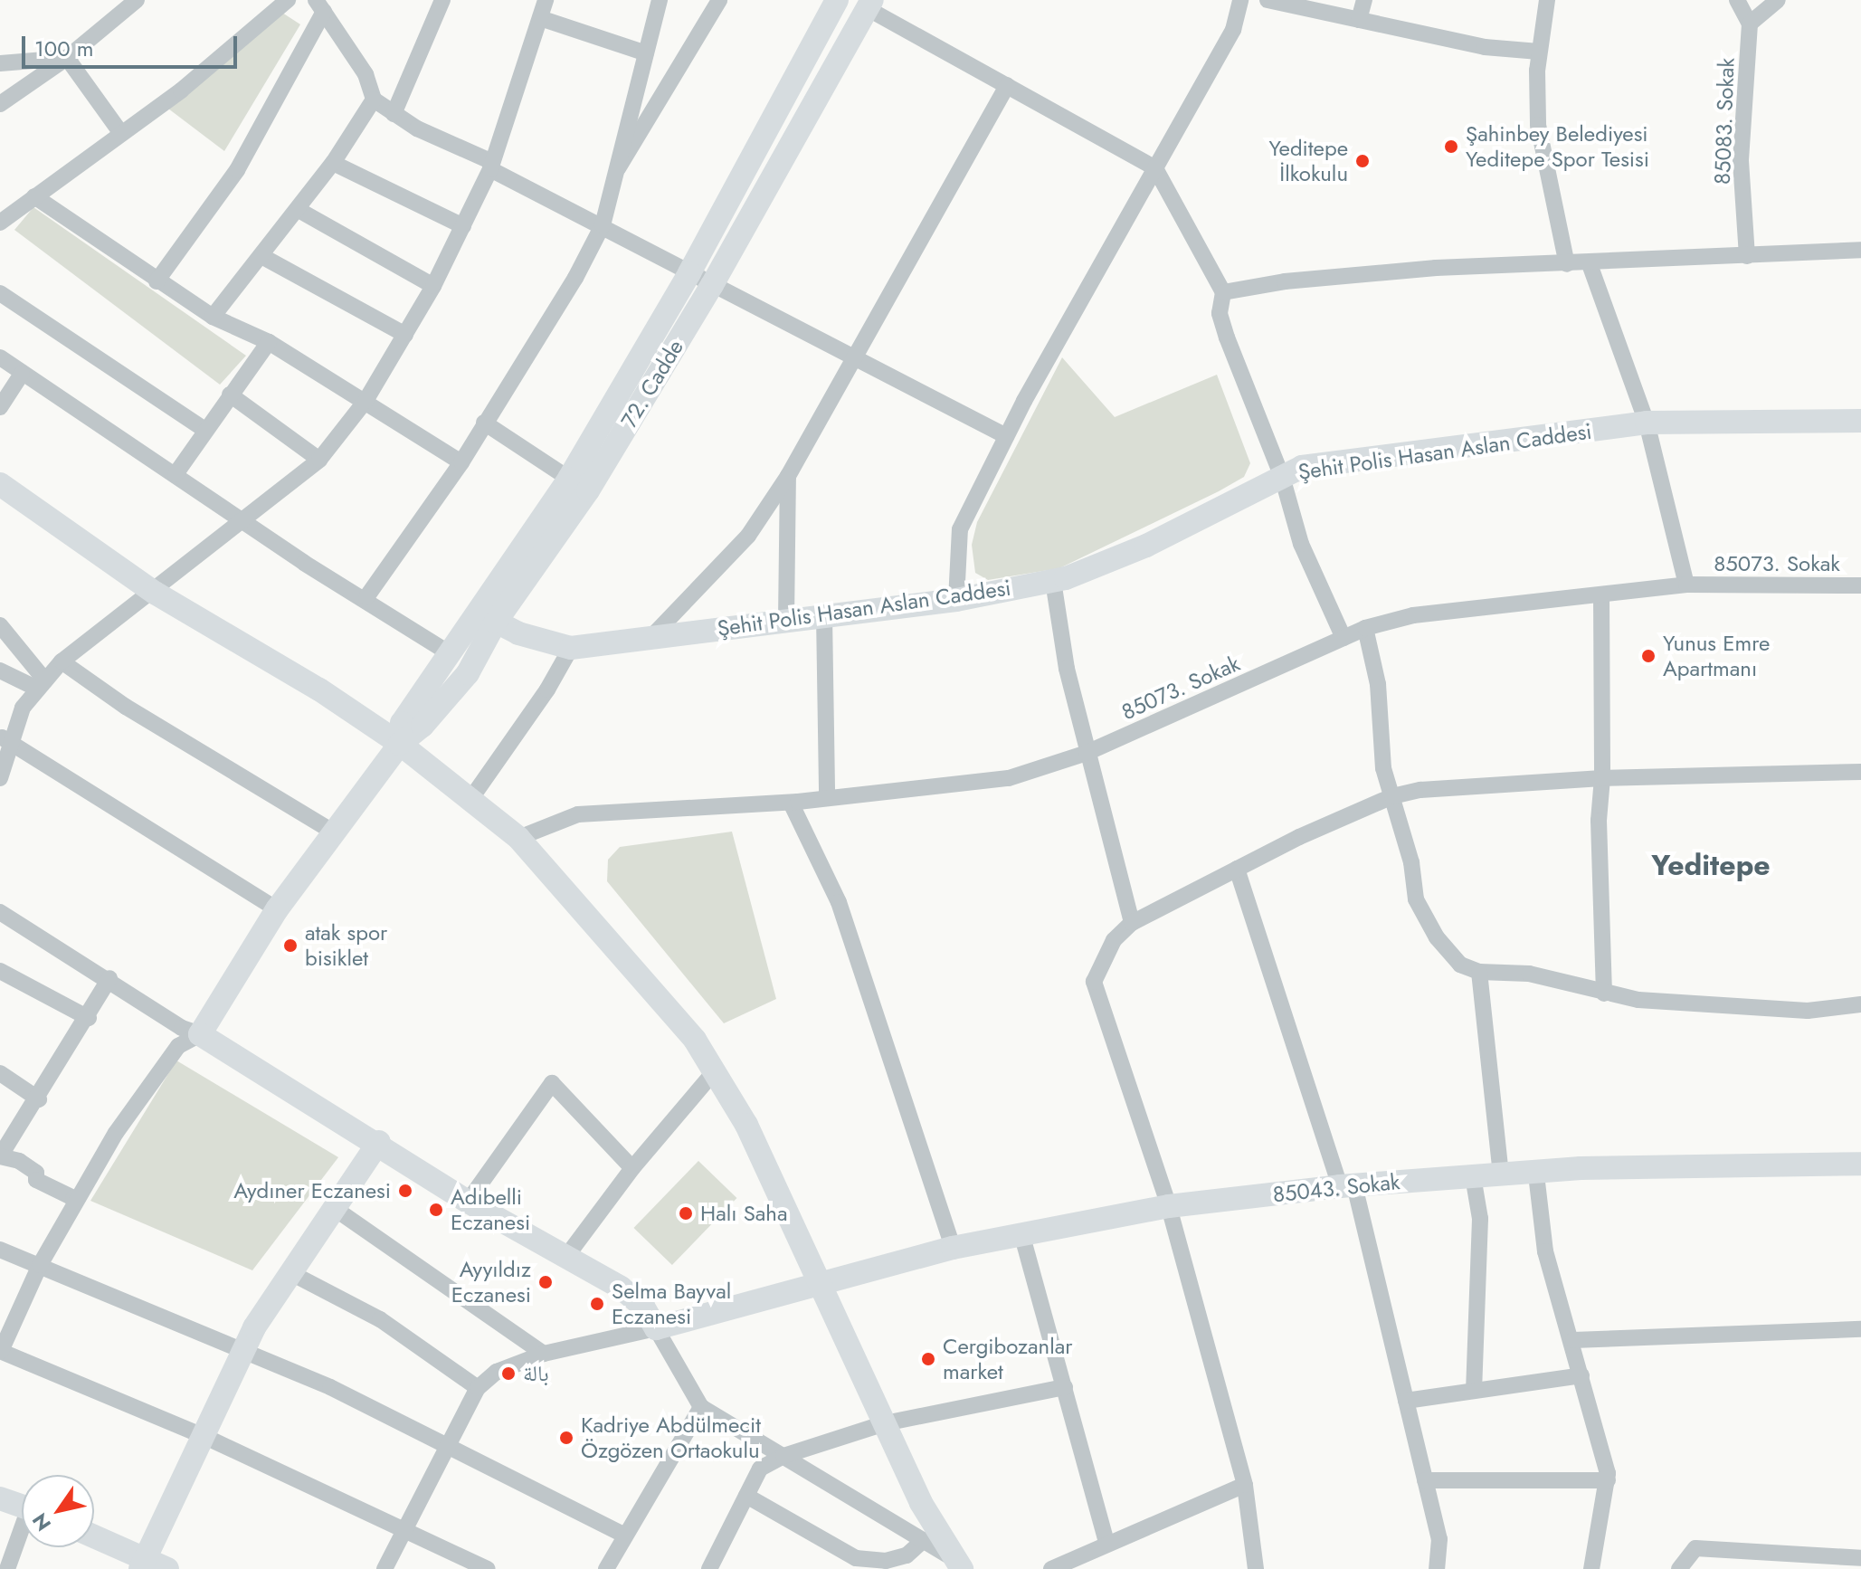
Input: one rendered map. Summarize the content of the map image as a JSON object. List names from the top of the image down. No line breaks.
{"streets":{"street":["85083. Sokak","72. Cadde","Şehit Polis Hasan Aslan Caddesi","85073. Sokak","85043. Sokak"]},"crossings":[["72. Cadde","Şehit Polis Hasan Aslan Caddesi"]],"districts":["Yeditepe"],"places":["Şahinbey Belediyesi Yeditepe Spor Tesisi","Yeditepe İlkokulu","Yunus Emre Apartmanı","atak spor bisiklet","Aydıner Eczanesi","Adıbelli Eczanesi","Halı Saha","Ayyıldız Eczanesi","Selma Bayval Eczanesi","Cergibozanlar market","بالة","Kadriye Abdülmecit Özgözen Ortaokulu"],"scale_bar":"100 m","north":"bottom left"}
